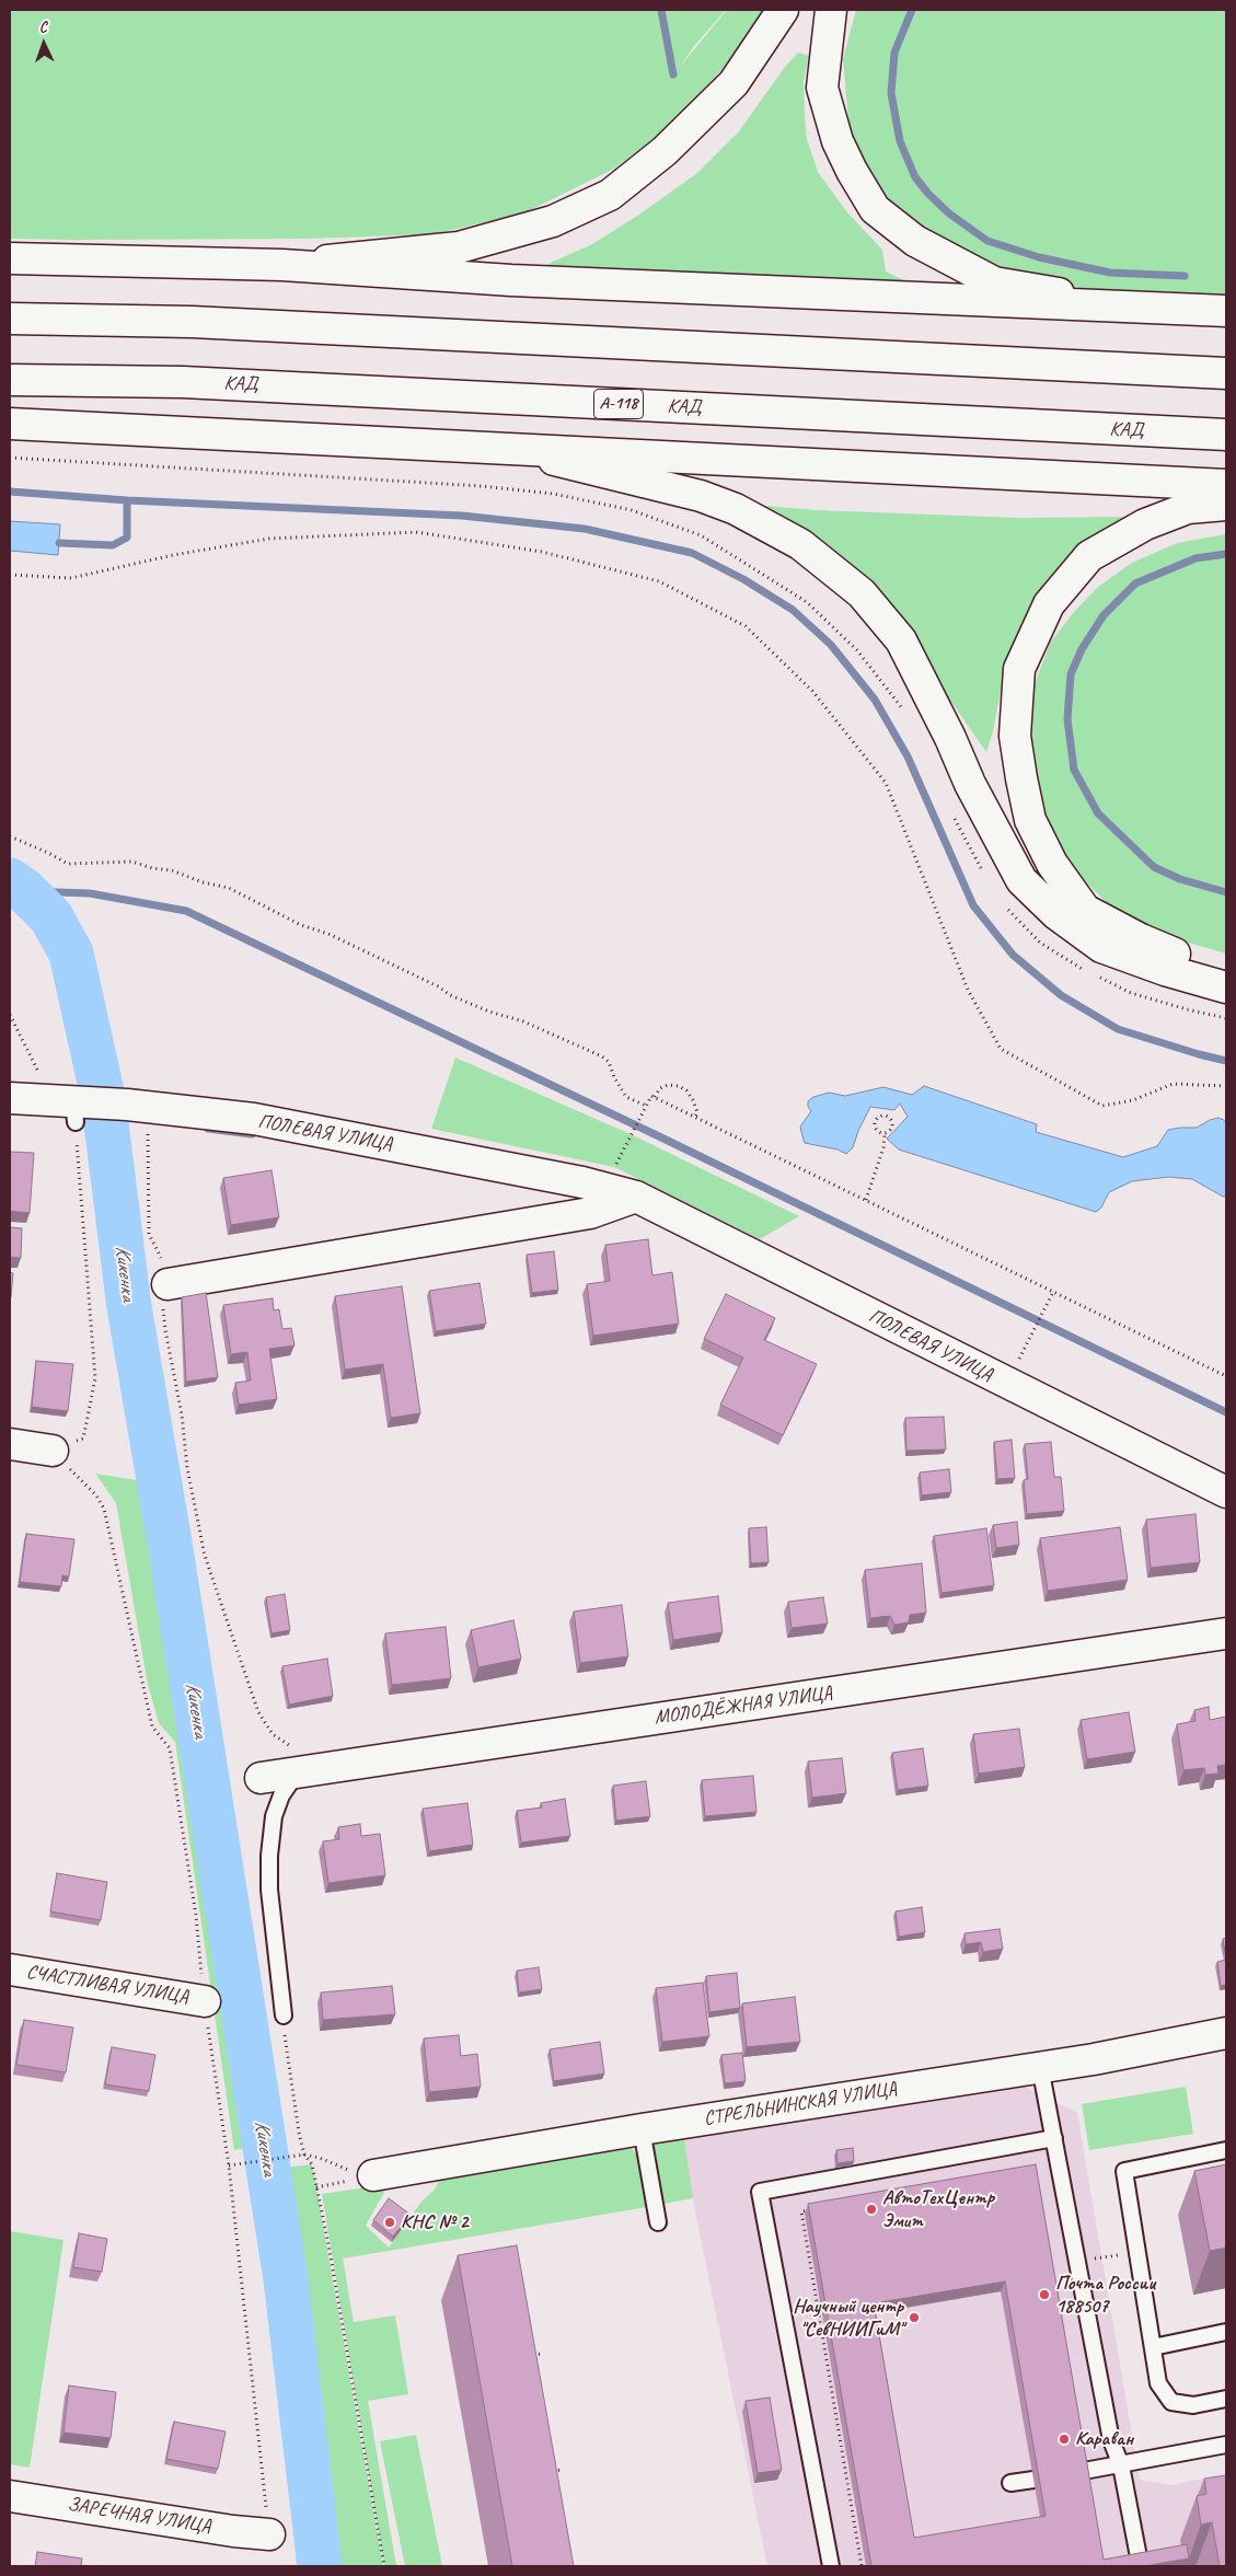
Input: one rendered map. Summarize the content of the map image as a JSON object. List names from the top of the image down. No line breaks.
{"streets":{"main road":["КАД","А-118","ПОЛЕВАЯ УЛИЦА","МОЛОДЁЖНАЯ УЛИЦА","СЧАСТЛИВАЯ УЛИЦА","СТРЕЛЬНИНСКАЯ УЛИЦА","ЗАРЕЧНАЯ УЛИЦА"]},"water":["Кикенка"],"places":["АвтоТехЦентр Эмит","КНС № 2","Почта России 188507","Научный центр \"СевНИИГиМ\"","Караван"],"north":"top"}
